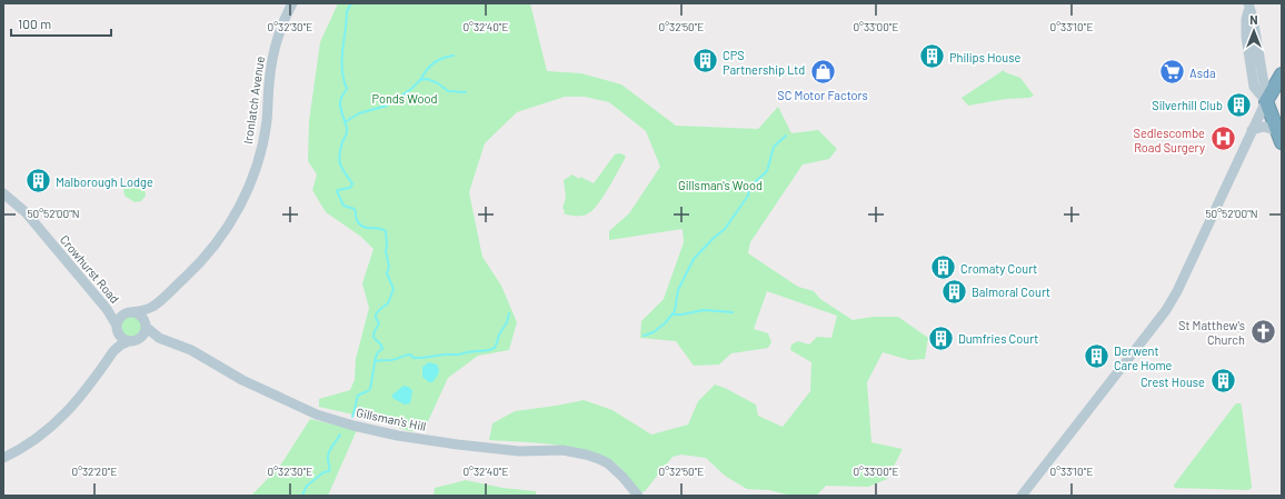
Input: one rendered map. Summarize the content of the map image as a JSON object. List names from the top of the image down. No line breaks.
{"streets":{"street":["Ironlatch Avenue","Crowhurst Road","Gillsman's Hill"]},"crossings":[["Ironlatch Avenue","Crowhurst Road"],["Ironlatch Avenue","Gillsman's Hill"],["Crowhurst Road","Gillsman's Hill"]],"parks":["Ponds Wood","Gillsman's Wood"],"places":{"building":["Philips House","CPS Partnership Ltd","Silverhill Club","Malborough Lodge","Cromaty Court","Balmoral Court","Dumfries Court","Derwent Care Home","Crest House"],"shop":["SC Motor Factors"],"supermarket":["Asda"],"hospital":["Sedlescombe Road Surgery"],"church":["St Matthew's Church"]},"scale_bar":"100 m","north":"top","coordinates":["0°32'30\"E","0°32'40\"E","0°32'50\"E","0°33'00\"E","0°33'10\"E","50°52'00\"N","0°32'20\"E"]}
